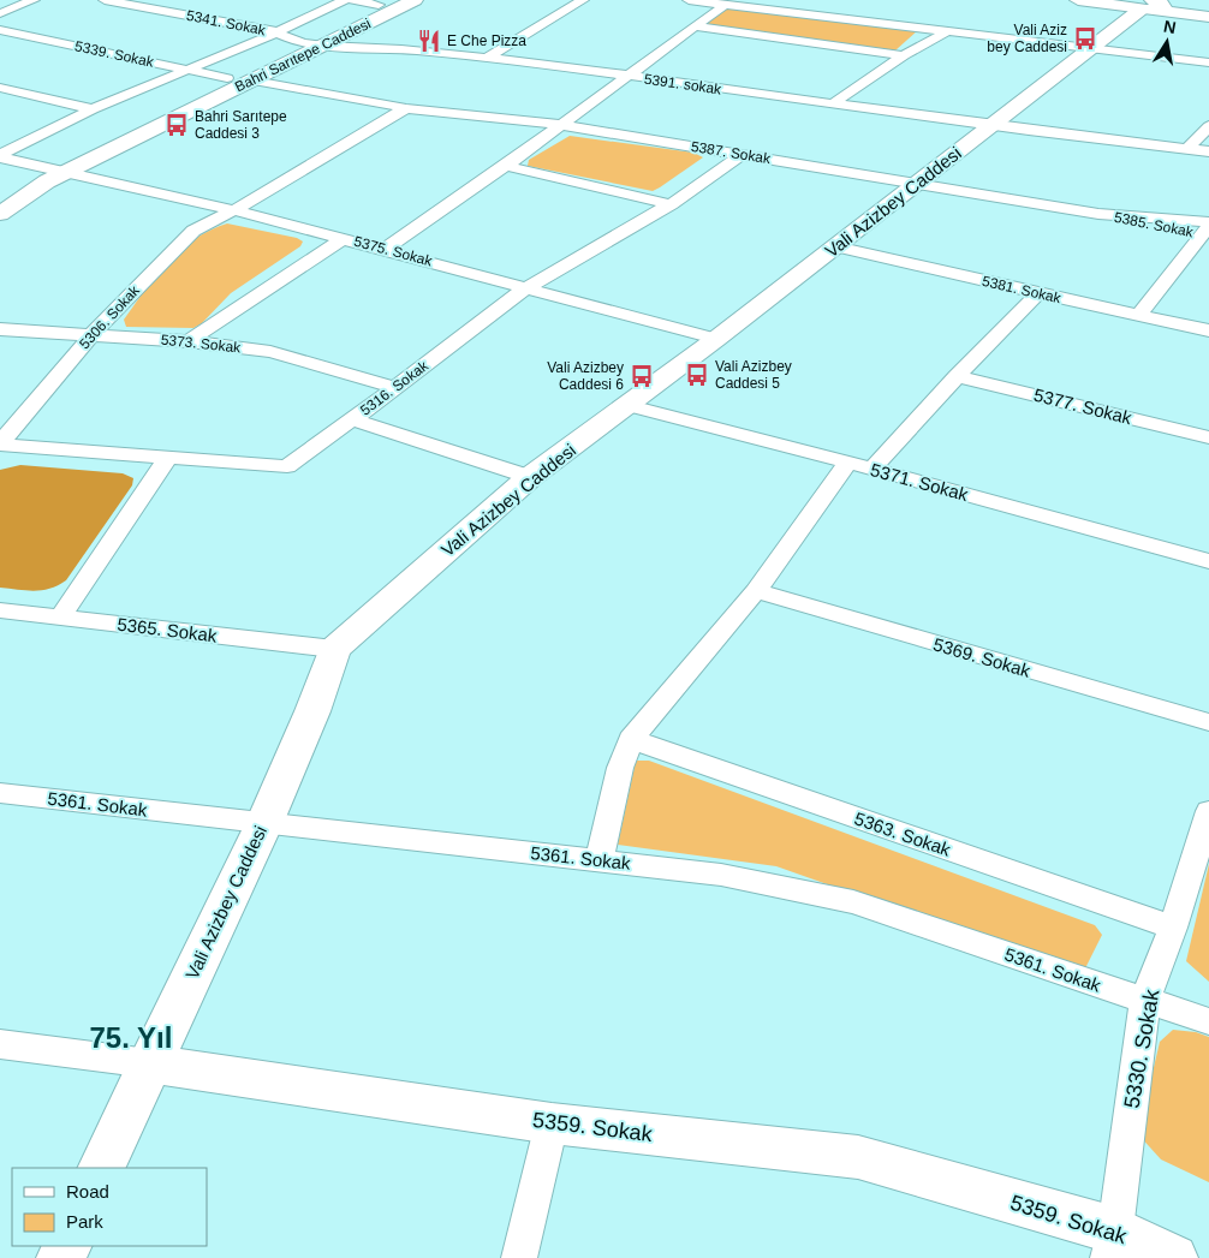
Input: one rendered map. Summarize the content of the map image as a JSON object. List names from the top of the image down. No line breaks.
{"streets":{"street":["5341. Sokak","5339. Sokak","Bahri Sarıtepe Caddesi","5391. sokak","5387. Sokak","Vali Azizbey Caddesi","5385. Sokak","5375. Sokak","5381. Sokak","5306. Sokak","5373. Sokak","5316. Sokak","5377. Sokak","5371. Sokak","5365. Sokak","5369. Sokak","5361. Sokak","5363. Sokak","5330. Sokak","5359. Sokak"]},"crossings":[["5339. Sokak","Bahri Sarıtepe Caddesi"],["Bahri Sarıtepe Caddesi","5387. Sokak"],["Bahri Sarıtepe Caddesi","5375. Sokak"],["5391. sokak","Vali Azizbey Caddesi"],["5387. Sokak","Vali Azizbey Caddesi"],["5387. Sokak","5385. Sokak"],["5387. Sokak","5306. Sokak"],["5387. Sokak","5316. Sokak"],["Vali Azizbey Caddesi","5375. Sokak"],["Vali Azizbey Caddesi","5381. Sokak"],["Vali Azizbey Caddesi","5371. Sokak"],["Vali Azizbey Caddesi","5365. Sokak"],["Vali Azizbey Caddesi","5361. Sokak"],["Vali Azizbey Caddesi","5359. Sokak"],["5375. Sokak","5306. Sokak"],["5375. Sokak","5316. Sokak"],["5306. Sokak","5373. Sokak"],["5306. Sokak","5316. Sokak"],["5373. Sokak","5316. Sokak"],["5361. Sokak","5330. Sokak"],["5363. Sokak","5330. Sokak"],["5330. Sokak","5359. Sokak"]],"districts":["75. Yıl"],"places":{"bus stop":["Vali Aziz bey Caddesi","Bahri Sarıtepe Caddesi 3","Vali Azizbey Caddesi 5","Vali Azizbey Caddesi 6"],"restaurant":["E Che Pizza"]},"legend":["Road","Park"],"north":"top"}
